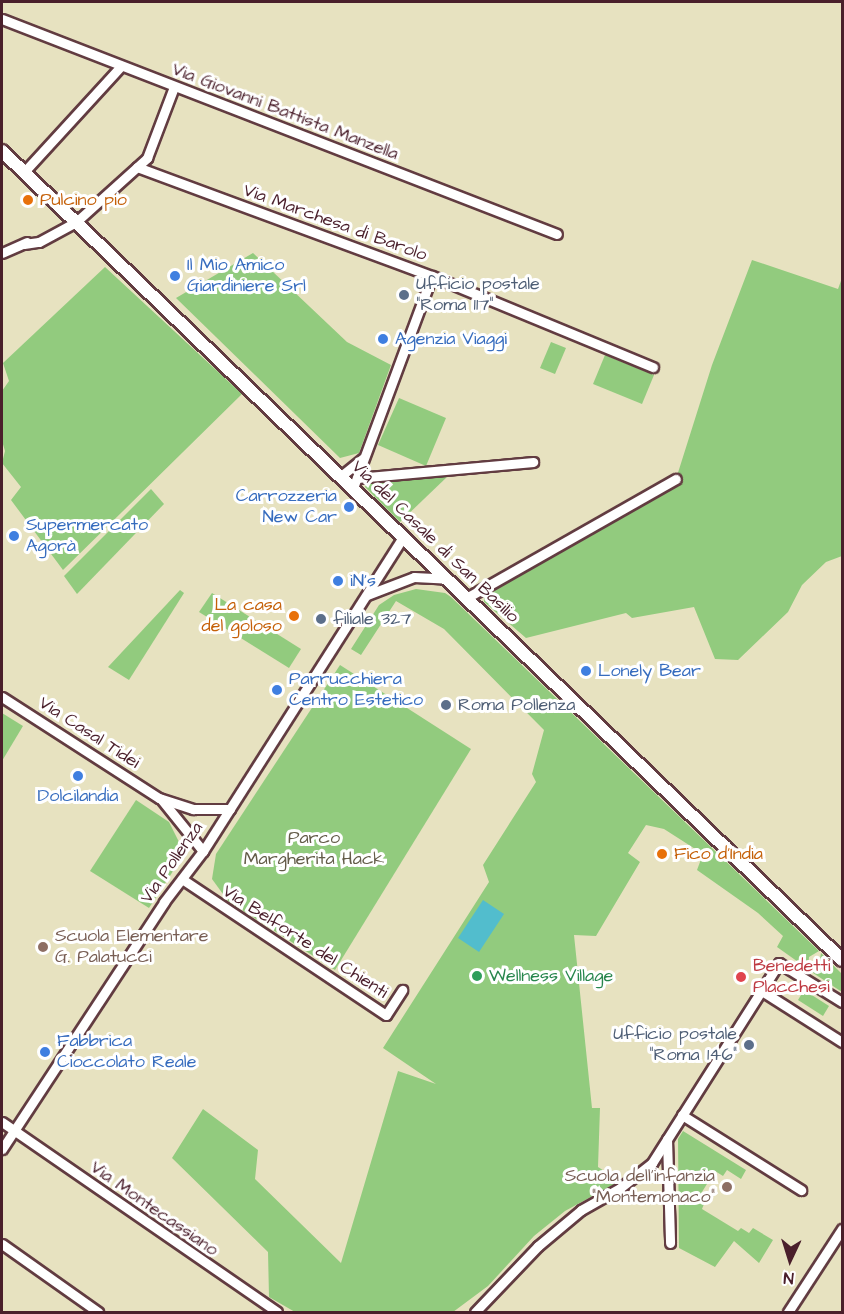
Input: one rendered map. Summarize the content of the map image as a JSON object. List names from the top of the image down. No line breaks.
{"streets":{"street":["Via Giovanni Battista Manzella","Via Marchesa di Barolo","Via del Casale di San Basilio","Via Casal Tidei","Via Pollenza","Via Belforte del Chienti","Via Montecassiano"]},"crossings":[["Via del Casale di San Basilio","Via Pollenza"],["Via Casal Tidei","Via Pollenza"],["Via Pollenza","Via Belforte del Chienti"],["Via Pollenza","Via Montecassiano"]],"parks":["Parco Margherita Hack"],"places":["Pulcino pio","Il Mio Amico Giardiniere Srl","Ufficio postale \"Roma 117\"","Agenzia Viaggi","Carrozzeria New Car","Supermercato Agorà","iN's","La casa del goloso","filiale 327","Lonely Bear","Parrucchiera Centro Estetico","Roma Pollenza","Dolcilandia","Fico d'India","Scuola Elementare G. Palatucci","Wellness Village","Benedetti Placchesi","Ufficio postale \"Roma 146\"","Fabbrica Cioccolato Reale","Scuola dell’infanzia “Montemonaco”"],"north":"bottom"}
